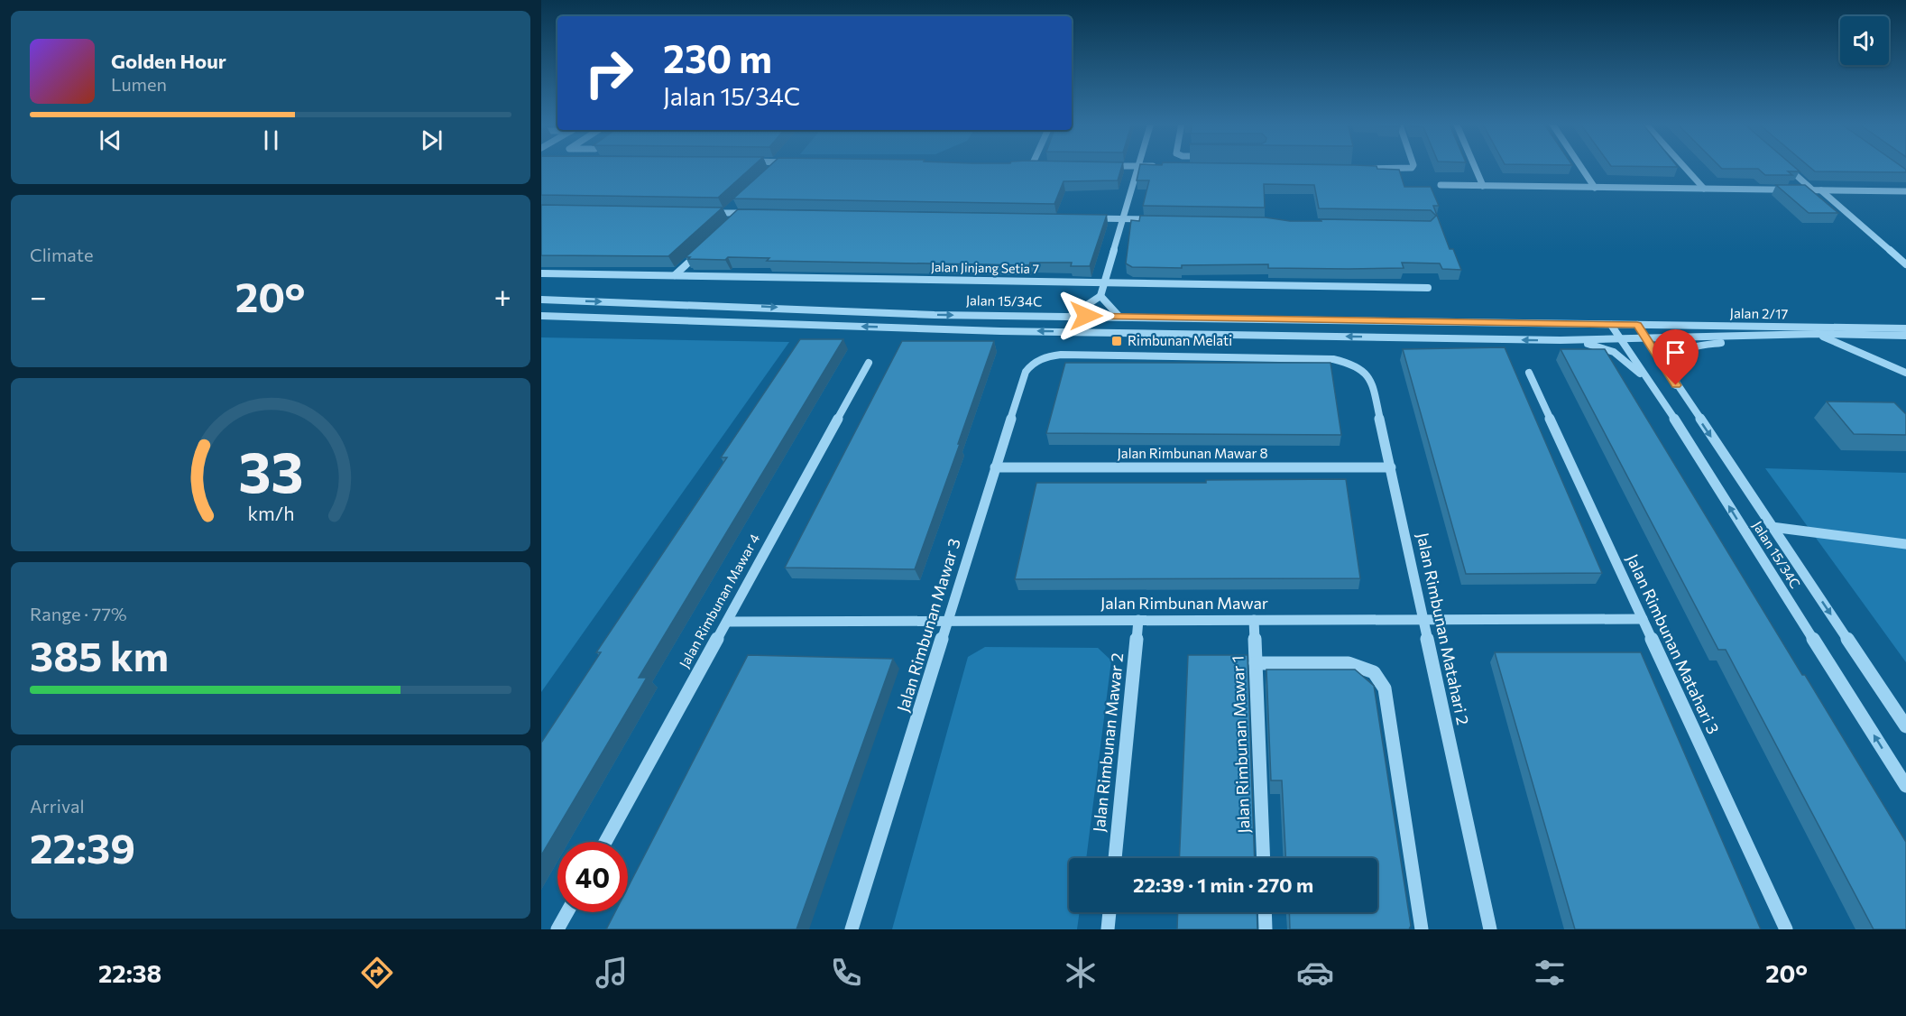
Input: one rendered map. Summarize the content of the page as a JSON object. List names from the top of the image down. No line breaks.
{"streets":{"street":["Jalan Jinjang Setia 7","Jalan 15/34C","Jalan 2/17","Jalan Rimbunan Mawar 8","Jalan Rimbunan Mawar 4","Jalan Rimbunan Mawar","Jalan Rimbunan Mawar 3","Jalan Rimbunan Matahari 2","Jalan Rimbunan Matahari 3","Jalan Rimbunan Mawar 2","Jalan Rimbunan Mawar 1"]},"crossings":[["Jalan 15/34C","Jalan 2/17"],["Jalan Rimbunan Mawar 8","Jalan Rimbunan Mawar 3"],["Jalan Rimbunan Mawar 8","Jalan Rimbunan Matahari 2"],["Jalan Rimbunan Mawar 4","Jalan Rimbunan Mawar"],["Jalan Rimbunan Mawar","Jalan Rimbunan Mawar 3"],["Jalan Rimbunan Mawar","Jalan Rimbunan Matahari 2"],["Jalan Rimbunan Mawar","Jalan Rimbunan Matahari 3"],["Jalan Rimbunan Mawar","Jalan Rimbunan Mawar 2"],["Jalan Rimbunan Mawar","Jalan Rimbunan Mawar 1"],["Jalan Rimbunan Mawar 3","Jalan Rimbunan Matahari 2"]],"places":{"transit":["Rimbunan Melati"]},"page":{"turn":["230 m","Jalan 15/34C"],"song":["Golden Hour","Lumen"],"tile":["Climate",["Range · 77%","385 km"],["Arrival","22:39"]],"heat":["−","20°","+"],"limit":"40","trip":"22:39 · 1 min · 270 m","tabs":["22:38","20°"],"gauge":["33","km/h"]}}
